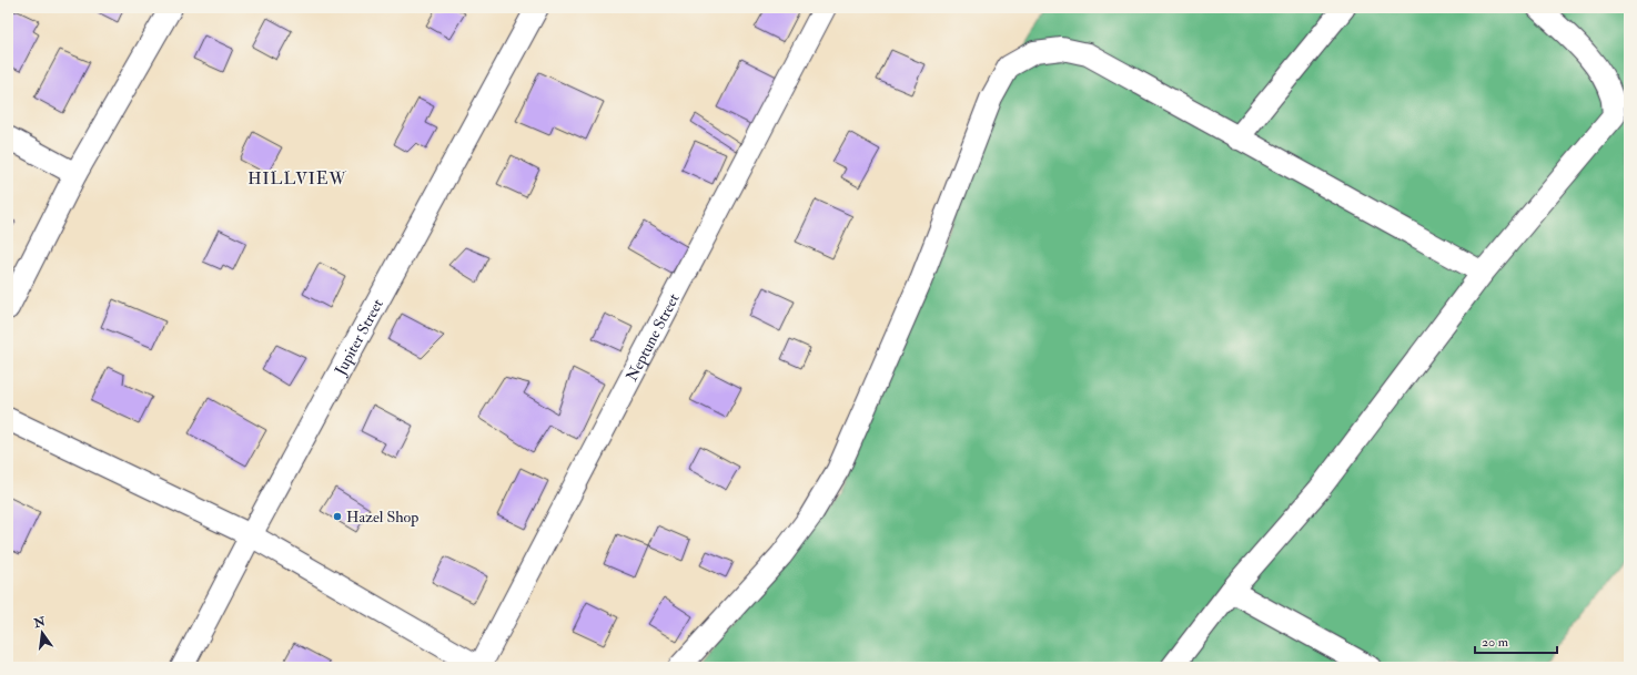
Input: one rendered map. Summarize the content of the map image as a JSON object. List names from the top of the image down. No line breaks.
{"streets":{"street":["Jupiter Street","Neptune Street"]},"districts":["HILLVIEW"],"places":["Hazel Shop"],"scale_bar":"20 m","north":"top"}
